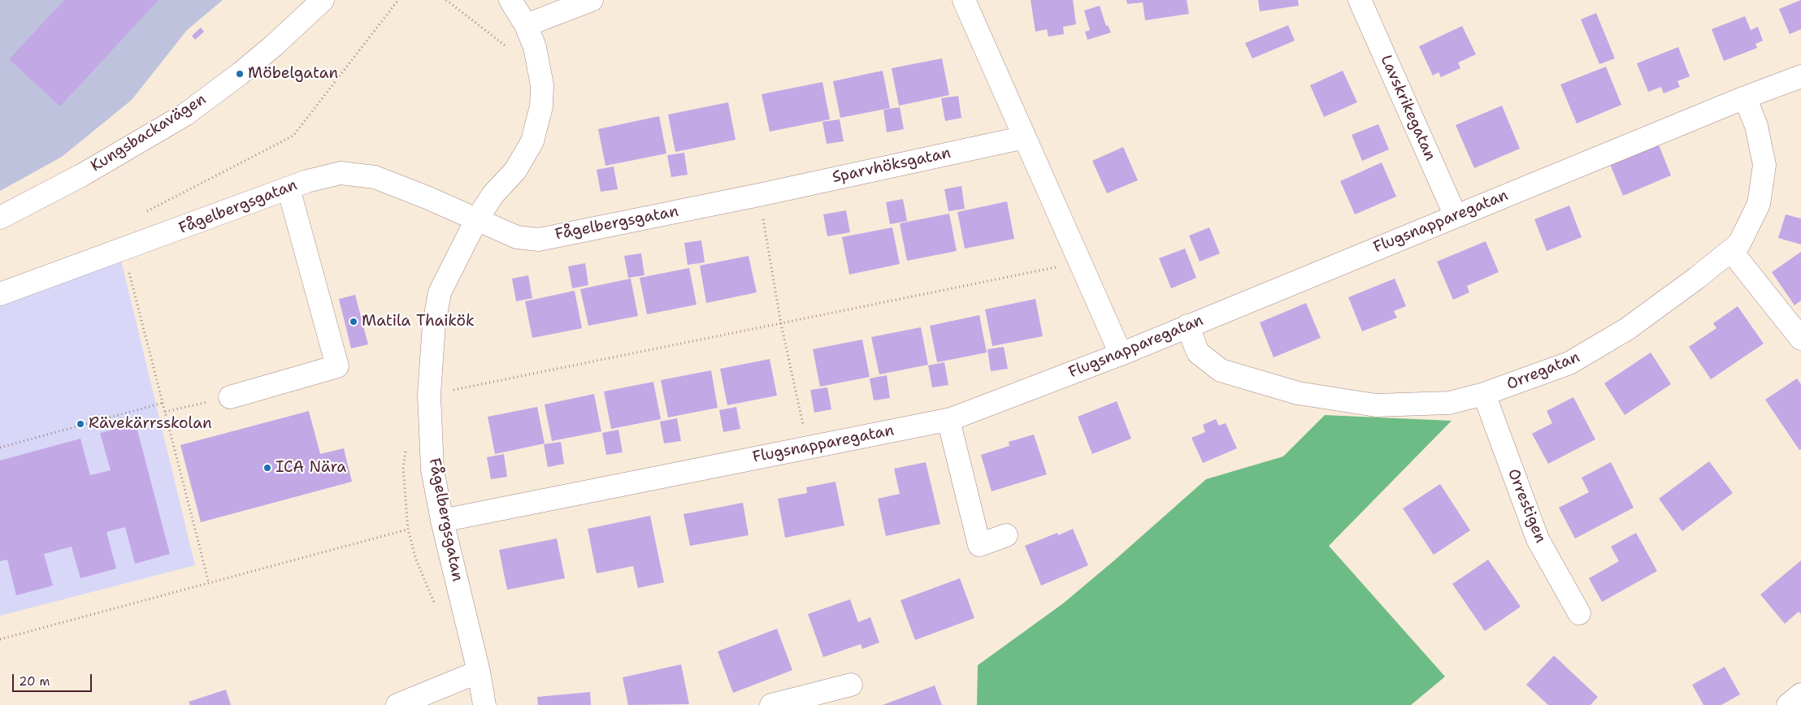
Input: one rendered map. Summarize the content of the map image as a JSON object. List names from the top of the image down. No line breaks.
{"streets":{"street":["Lavskrikegatan","Kungsbackavägen","Sparvhöksgatan","Fågelbergsgatan","Flugsnapparegatan","Orregatan","Orrestigen"]},"crossings":[["Lavskrikegatan","Flugsnapparegatan"],["Sparvhöksgatan","Fågelbergsgatan"],["Fågelbergsgatan","Flugsnapparegatan"],["Flugsnapparegatan","Orregatan"],["Orregatan","Orrestigen"]],"places":["Möbelgatan","Matila Thaikök","Rävekärrsskolan","ICA Nära"],"scale_bar":"20 m"}
